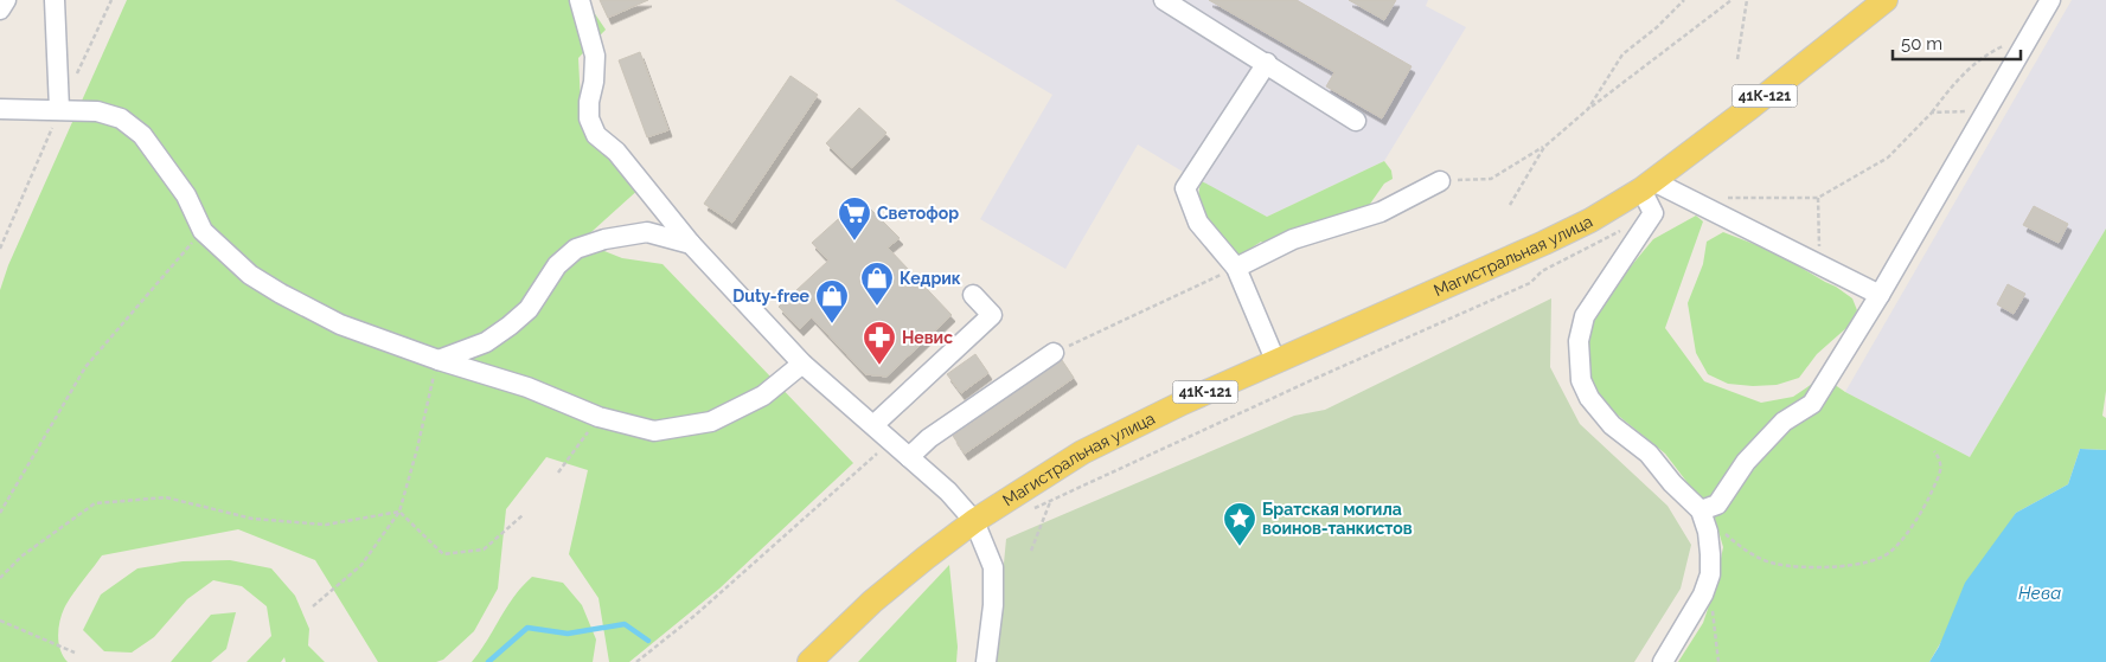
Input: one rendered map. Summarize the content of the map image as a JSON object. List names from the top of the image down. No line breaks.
{"streets":{"main road":["41К-121","Магистральная улица"]},"crossings":[["41К-121","Магистральная улица"]],"water":["Нева"],"places":{"supermarket":["Светофор"],"shop":["Кедрик","Duty-free"],"pharmacy":["Невис"],"place":["Братская могила воинов-танкистов"]},"scale_bar":"50 m"}
